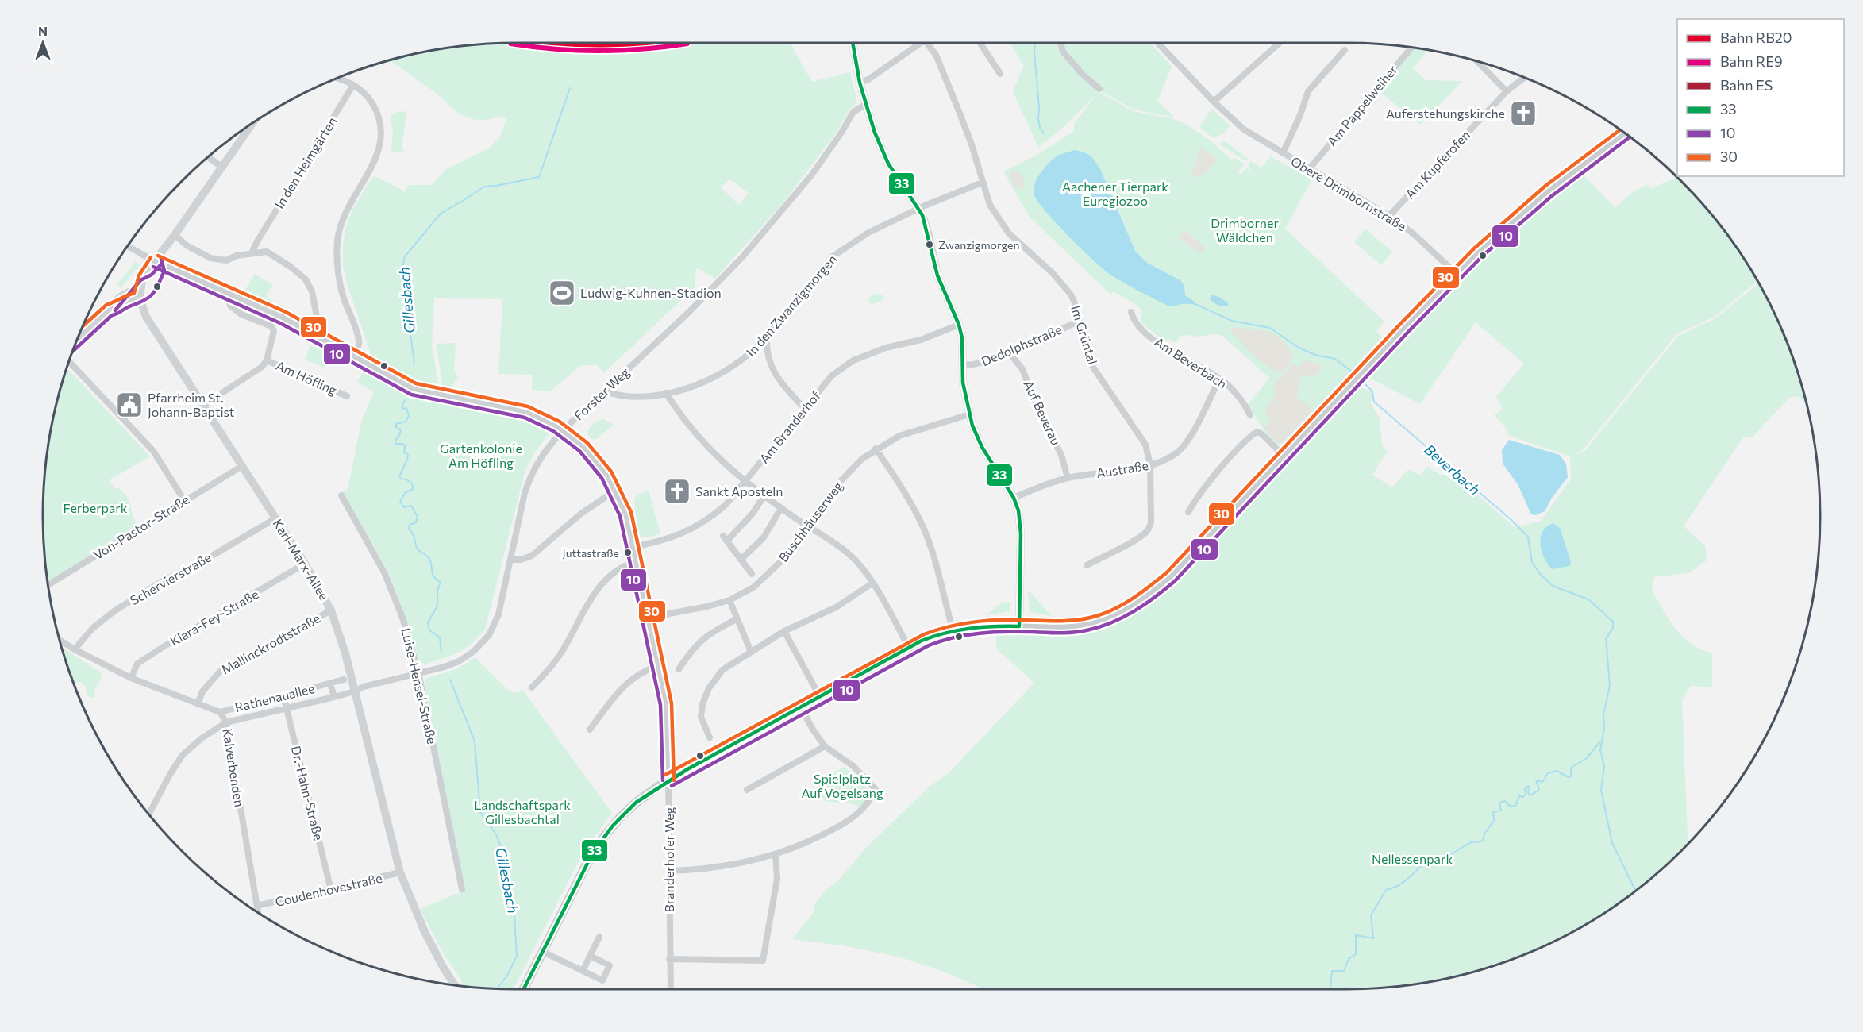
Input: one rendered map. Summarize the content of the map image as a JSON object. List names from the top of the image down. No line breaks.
{"streets":{"street":["Am Pappelweiher","In den Heimgärten","Am Kupferofen","Obere Drimbornstraße","In den Zwanzigmorgen","Im Grüntal","Dedolphstraße","Am Beverbach","Am Höfling","Forster Weg","Auf Beverau","Am Branderhof","Austraße","Buschhäuserweg","Von-Pastor-Straße","Karl-Marx-Allee","Schervierstraße","Klara-Fey-Straße","Mallinckrodtstraße","Luise-Hensel-Straße","Rathenauallee","Kalverbenden","Dr.-Hahn-Straße","Branderhofer Weg","Coudenhovestraße"]},"crossings":[["Am Pappelweiher","Obere Drimbornstraße"],["Am Kupferofen","Obere Drimbornstraße"],["In den Zwanzigmorgen","Im Grüntal"],["In den Zwanzigmorgen","Forster Weg"],["Im Grüntal","Dedolphstraße"],["Im Grüntal","Austraße"],["Dedolphstraße","Auf Beverau"],["Am Beverbach","Austraße"],["Am Höfling","Karl-Marx-Allee"],["Am Höfling","Branderhofer Weg"],["Forster Weg","Karl-Marx-Allee"],["Forster Weg","Luise-Hensel-Straße"],["Forster Weg","Rathenauallee"],["Forster Weg","Branderhofer Weg"],["Auf Beverau","Austraße"],["Am Branderhof","Branderhofer Weg"],["Buschhäuserweg","Branderhofer Weg"],["Von-Pastor-Straße","Karl-Marx-Allee"],["Karl-Marx-Allee","Schervierstraße"],["Karl-Marx-Allee","Klara-Fey-Straße"],["Karl-Marx-Allee","Mallinckrodtstraße"],["Karl-Marx-Allee","Rathenauallee"],["Karl-Marx-Allee","Branderhofer Weg"],["Karl-Marx-Allee","Coudenhovestraße"],["Schervierstraße","Kalverbenden"],["Klara-Fey-Straße","Kalverbenden"],["Mallinckrodtstraße","Kalverbenden"],["Rathenauallee","Kalverbenden"],["Rathenauallee","Dr.-Hahn-Straße"],["Kalverbenden","Coudenhovestraße"],["Dr.-Hahn-Straße","Coudenhovestraße"]],"water":["Gillesbach","Beverbach"],"parks":["Aachener Tierpark Euregiozoo","Drimborner Wäldchen","Gartenkolonie Am Höfling","Ferberpark","Spielplatz Auf Vogelsang","Landschaftspark Gillesbachtal","Nellessenpark"],"places":{"church":["Auferstehungskirche","Sankt Aposteln"],"other":["Zwanzigmorgen","Juttastraße"],"sports":["Ludwig-Kuhnen-Stadion"],"public building":["Pfarrheim St. Johann-Baptist"]},"lines":["rail line RB20","transit line 33","rail line RE9","transit line 30","transit line 10"],"legend":["Bahn RB20","Bahn RE9","Bahn ES","33","10","30"],"north":"top"}
